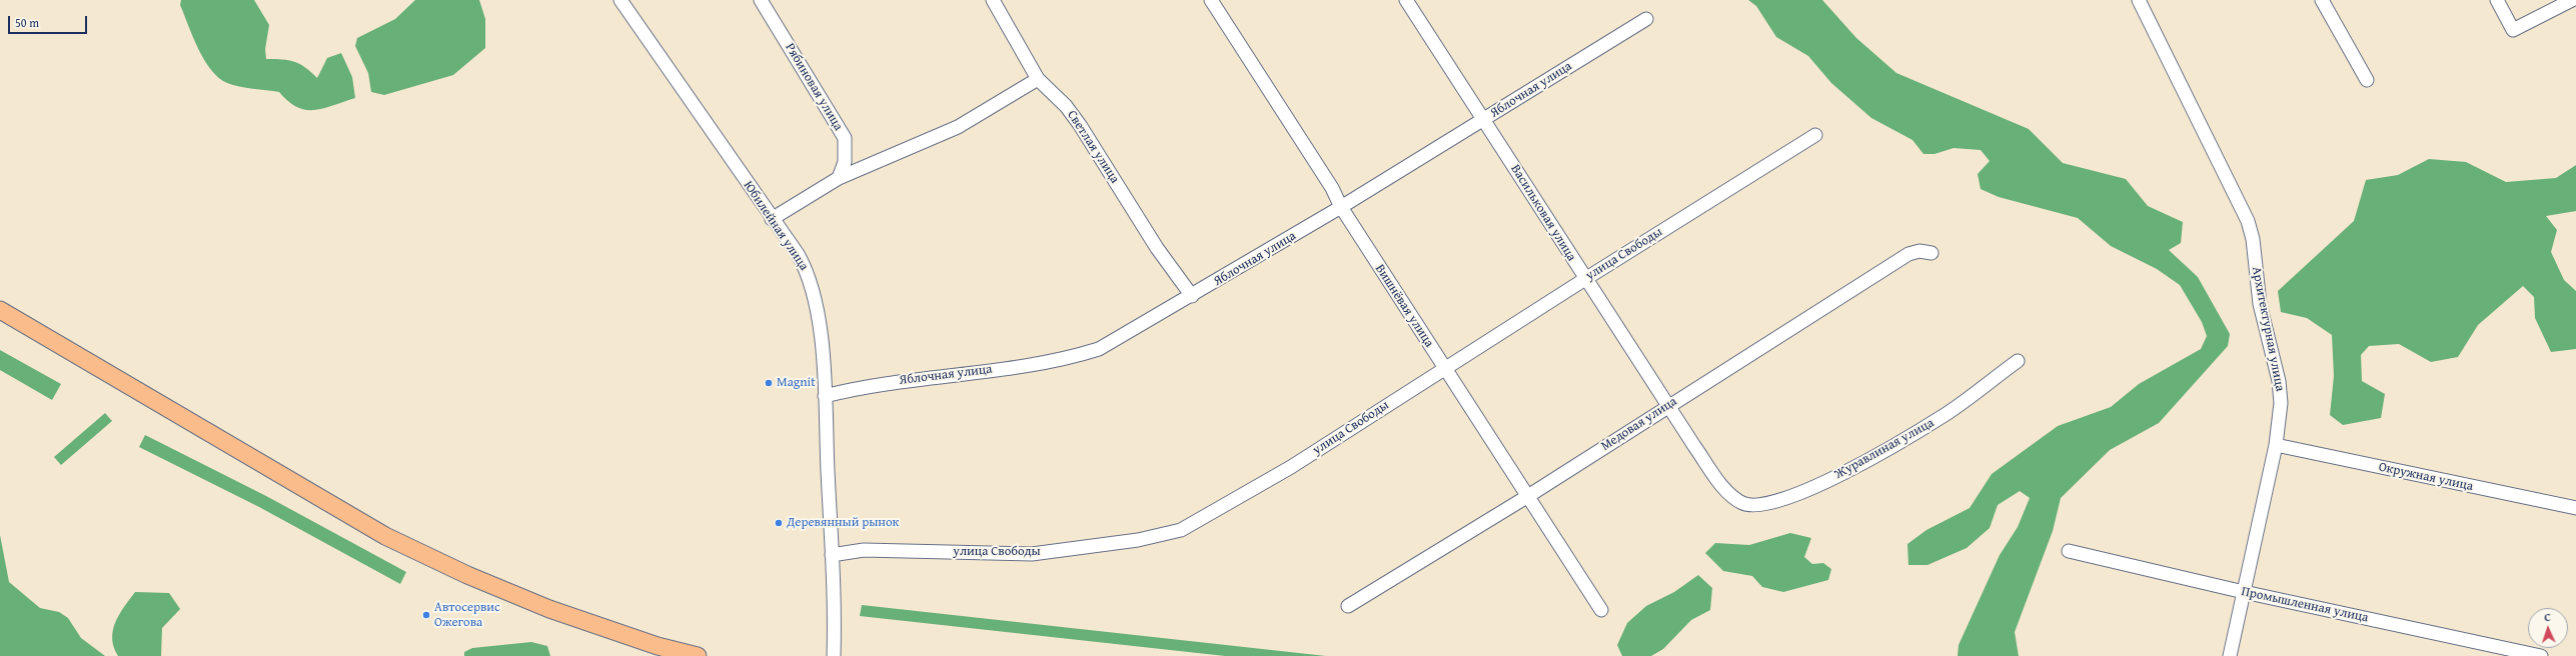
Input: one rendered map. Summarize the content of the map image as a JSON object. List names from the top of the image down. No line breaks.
{"streets":{"street":["Рябиновая улица","Яблочная улица","Светлая улица","Васильковая улица","Юбилейная улица","улица Свободы","Вишнёвая улица","Архитектурная улица","Медовая улица","Журавлиная улица","Окружная улица","Промышленная улица"]},"crossings":[["Яблочная улица","Светлая улица"],["Яблочная улица","Васильковая улица"],["Яблочная улица","Юбилейная улица"],["Яблочная улица","Вишнёвая улица"],["Васильковая улица","улица Свободы"],["Васильковая улица","Медовая улица"],["Васильковая улица","Журавлиная улица"],["Юбилейная улица","улица Свободы"],["улица Свободы","Вишнёвая улица"],["Вишнёвая улица","Медовая улица"],["Архитектурная улица","Окружная улица"],["Архитектурная улица","Промышленная улица"]],"places":["Magnit","Деревянный рынок","Автосервис Ожегова"],"scale_bar":"50 m","north":"top"}
